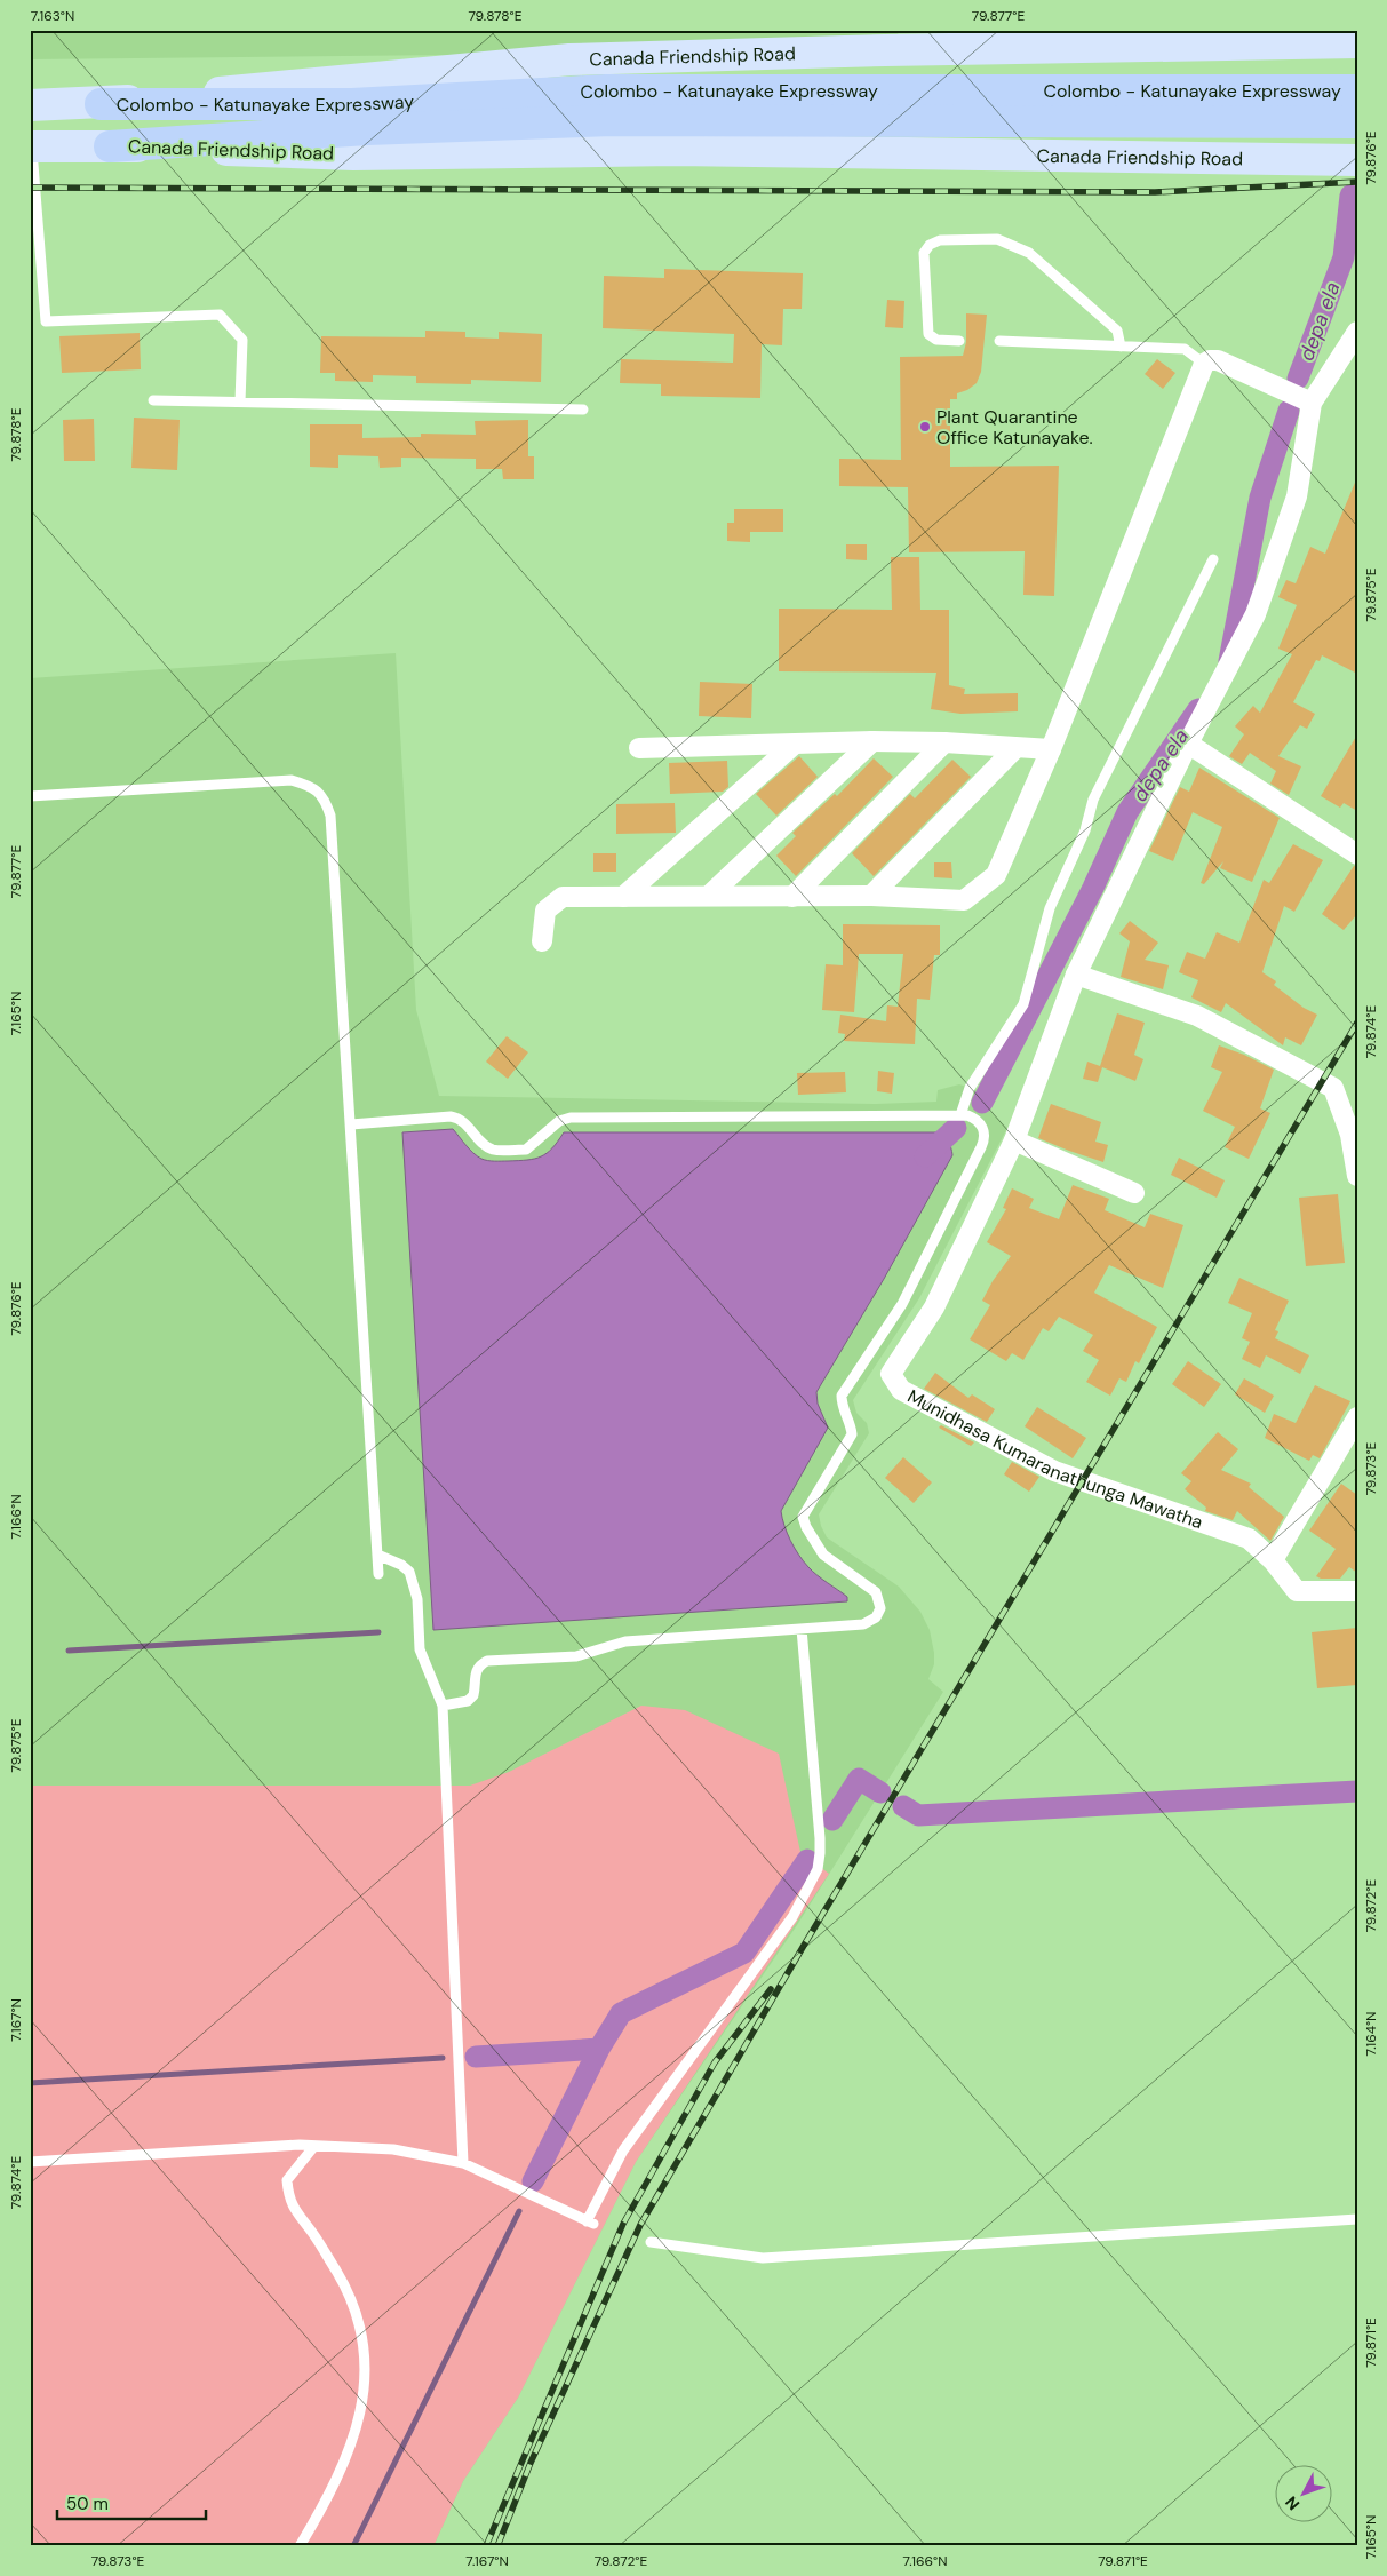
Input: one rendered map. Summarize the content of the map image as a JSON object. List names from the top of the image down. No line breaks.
{"streets":{"highway":["Colombo - Katunayake Expressway"],"main road":["Canada Friendship Road"],"street":["Munidhasa Kumaranathunga Mawatha"]},"crossings":[["Canada Friendship Road","Colombo - Katunayake Expressway"]],"water":["depa ela"],"places":["Plant Quarantine Office Katunayake."],"scale_bar":"50 m","north":"bottom left","coordinates":["7.163°N","79.878°E","79.877°E","79.876°E","79.875°E","7.165°N","79.874°E","79.873°E","7.166°N","79.872°E","7.167°N","7.164°N","79.871°E"]}
